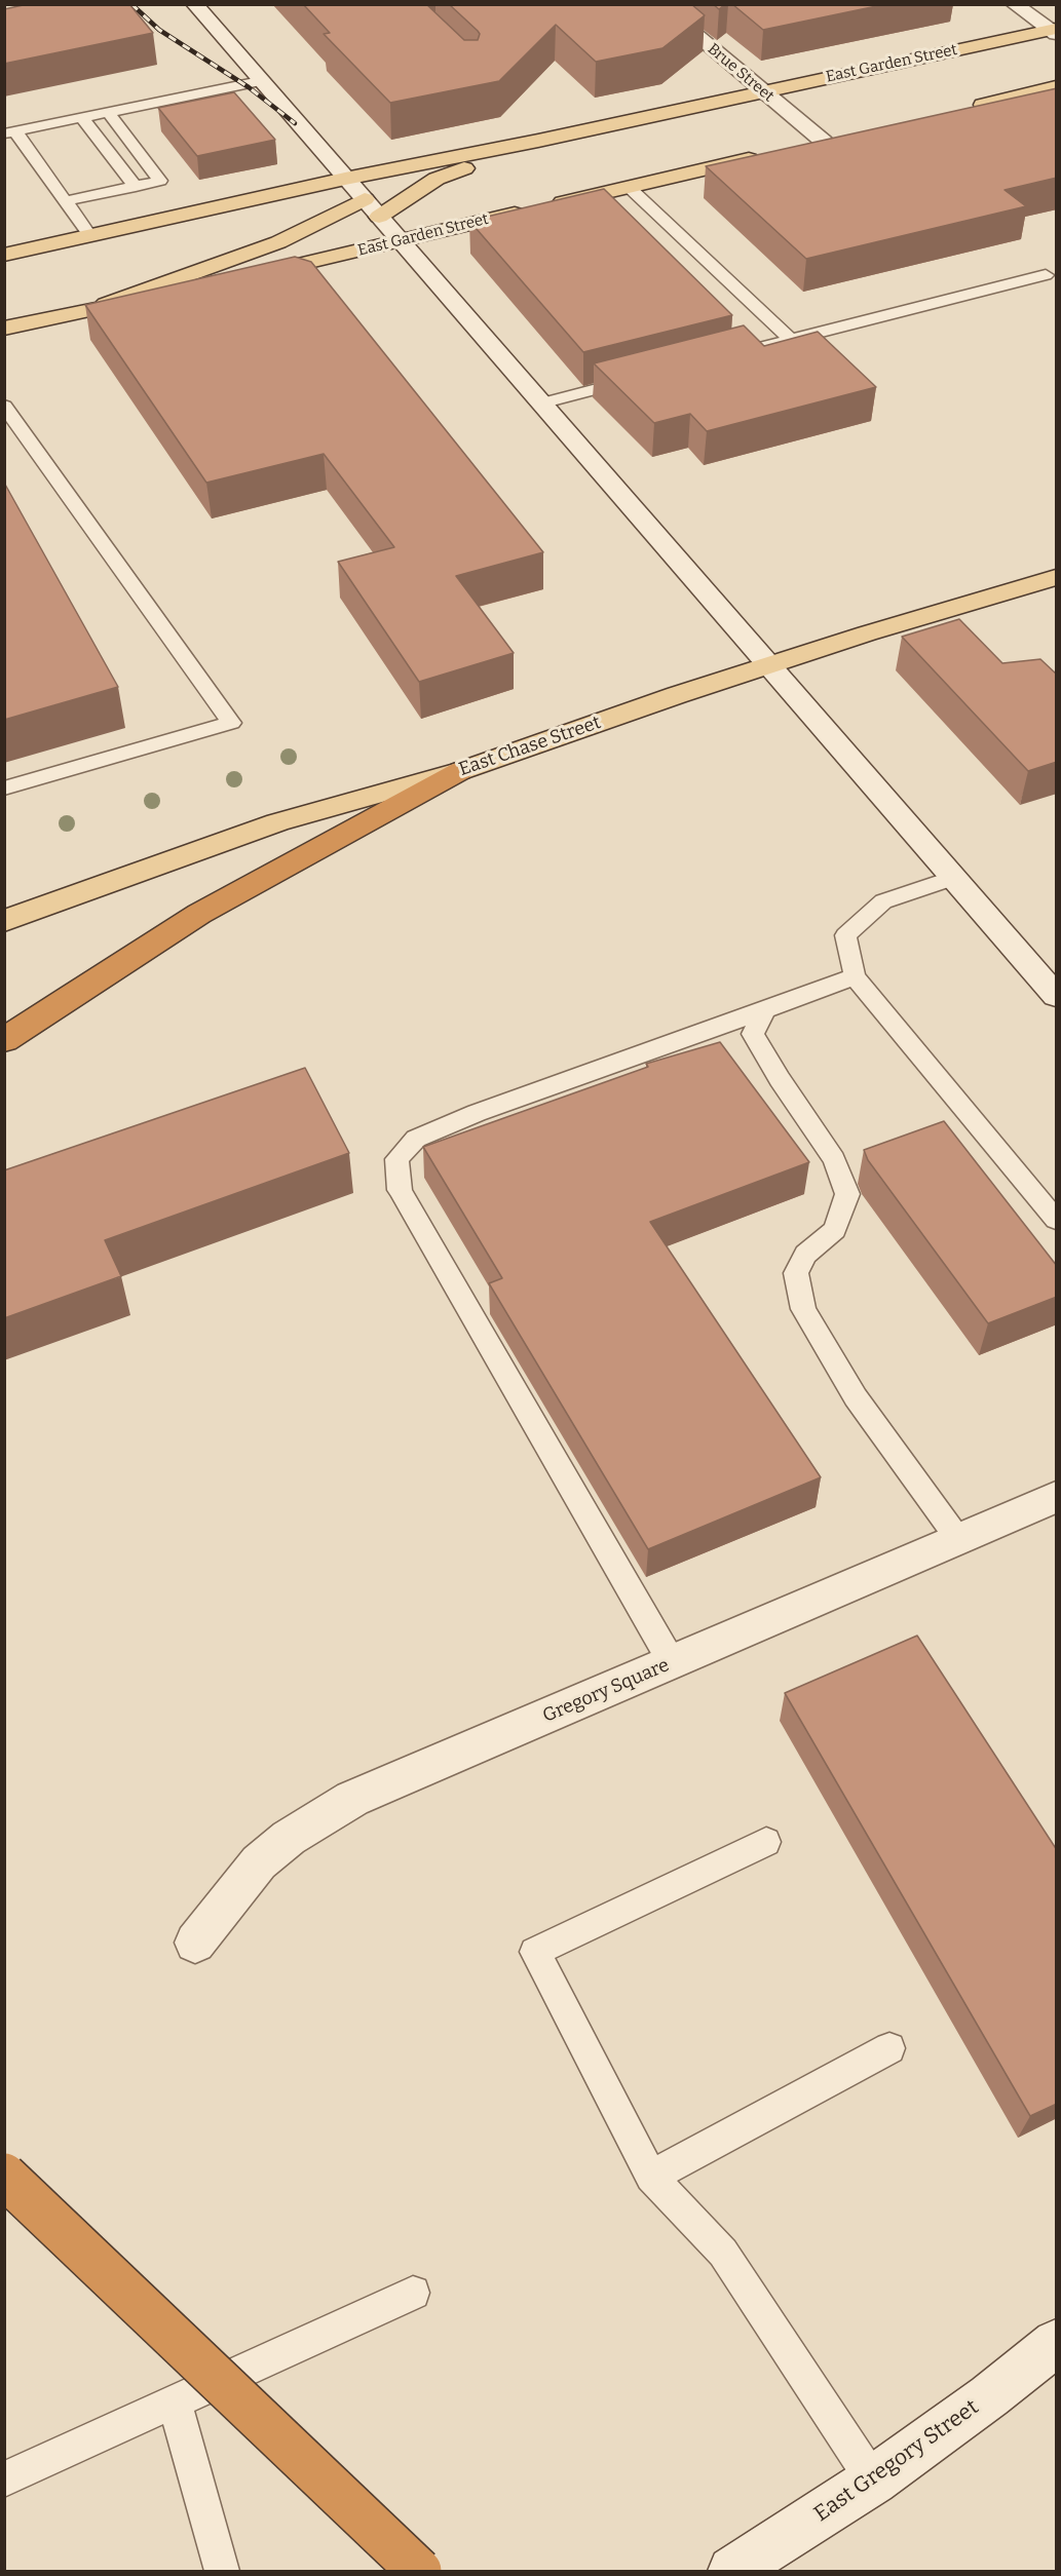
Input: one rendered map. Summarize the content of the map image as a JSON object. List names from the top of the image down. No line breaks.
{"streets":{"main road":["East Garden Street","East Chase Street"],"street":["Brue Street","Gregory Square","East Gregory Street"]},"crossings":[["East Garden Street","Brue Street"]]}
